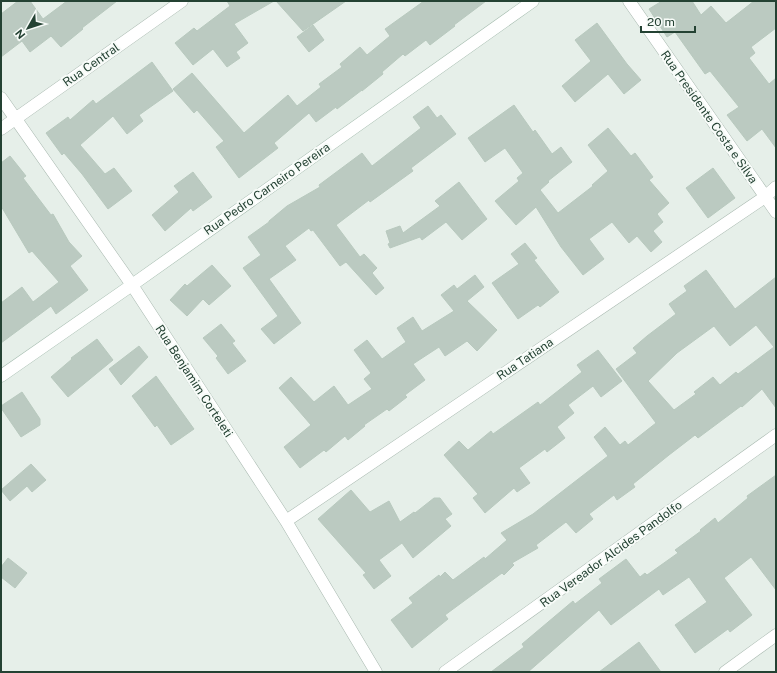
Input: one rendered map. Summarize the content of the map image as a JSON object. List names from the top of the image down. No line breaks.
{"streets":{"street":["Rua Central","Rua Presidente Costa e Silva","Rua Pedro Carneiro Pereira","Rua Tatiana","Rua Benjamim Corteleti","Rua Vereador Alcides Pandolfo"]},"crossings":[["Rua Central","Rua Benjamim Corteleti"],["Rua Presidente Costa e Silva","Rua Tatiana"],["Rua Pedro Carneiro Pereira","Rua Benjamim Corteleti"],["Rua Tatiana","Rua Benjamim Corteleti"]],"scale_bar":"20 m","north":"bottom left"}
